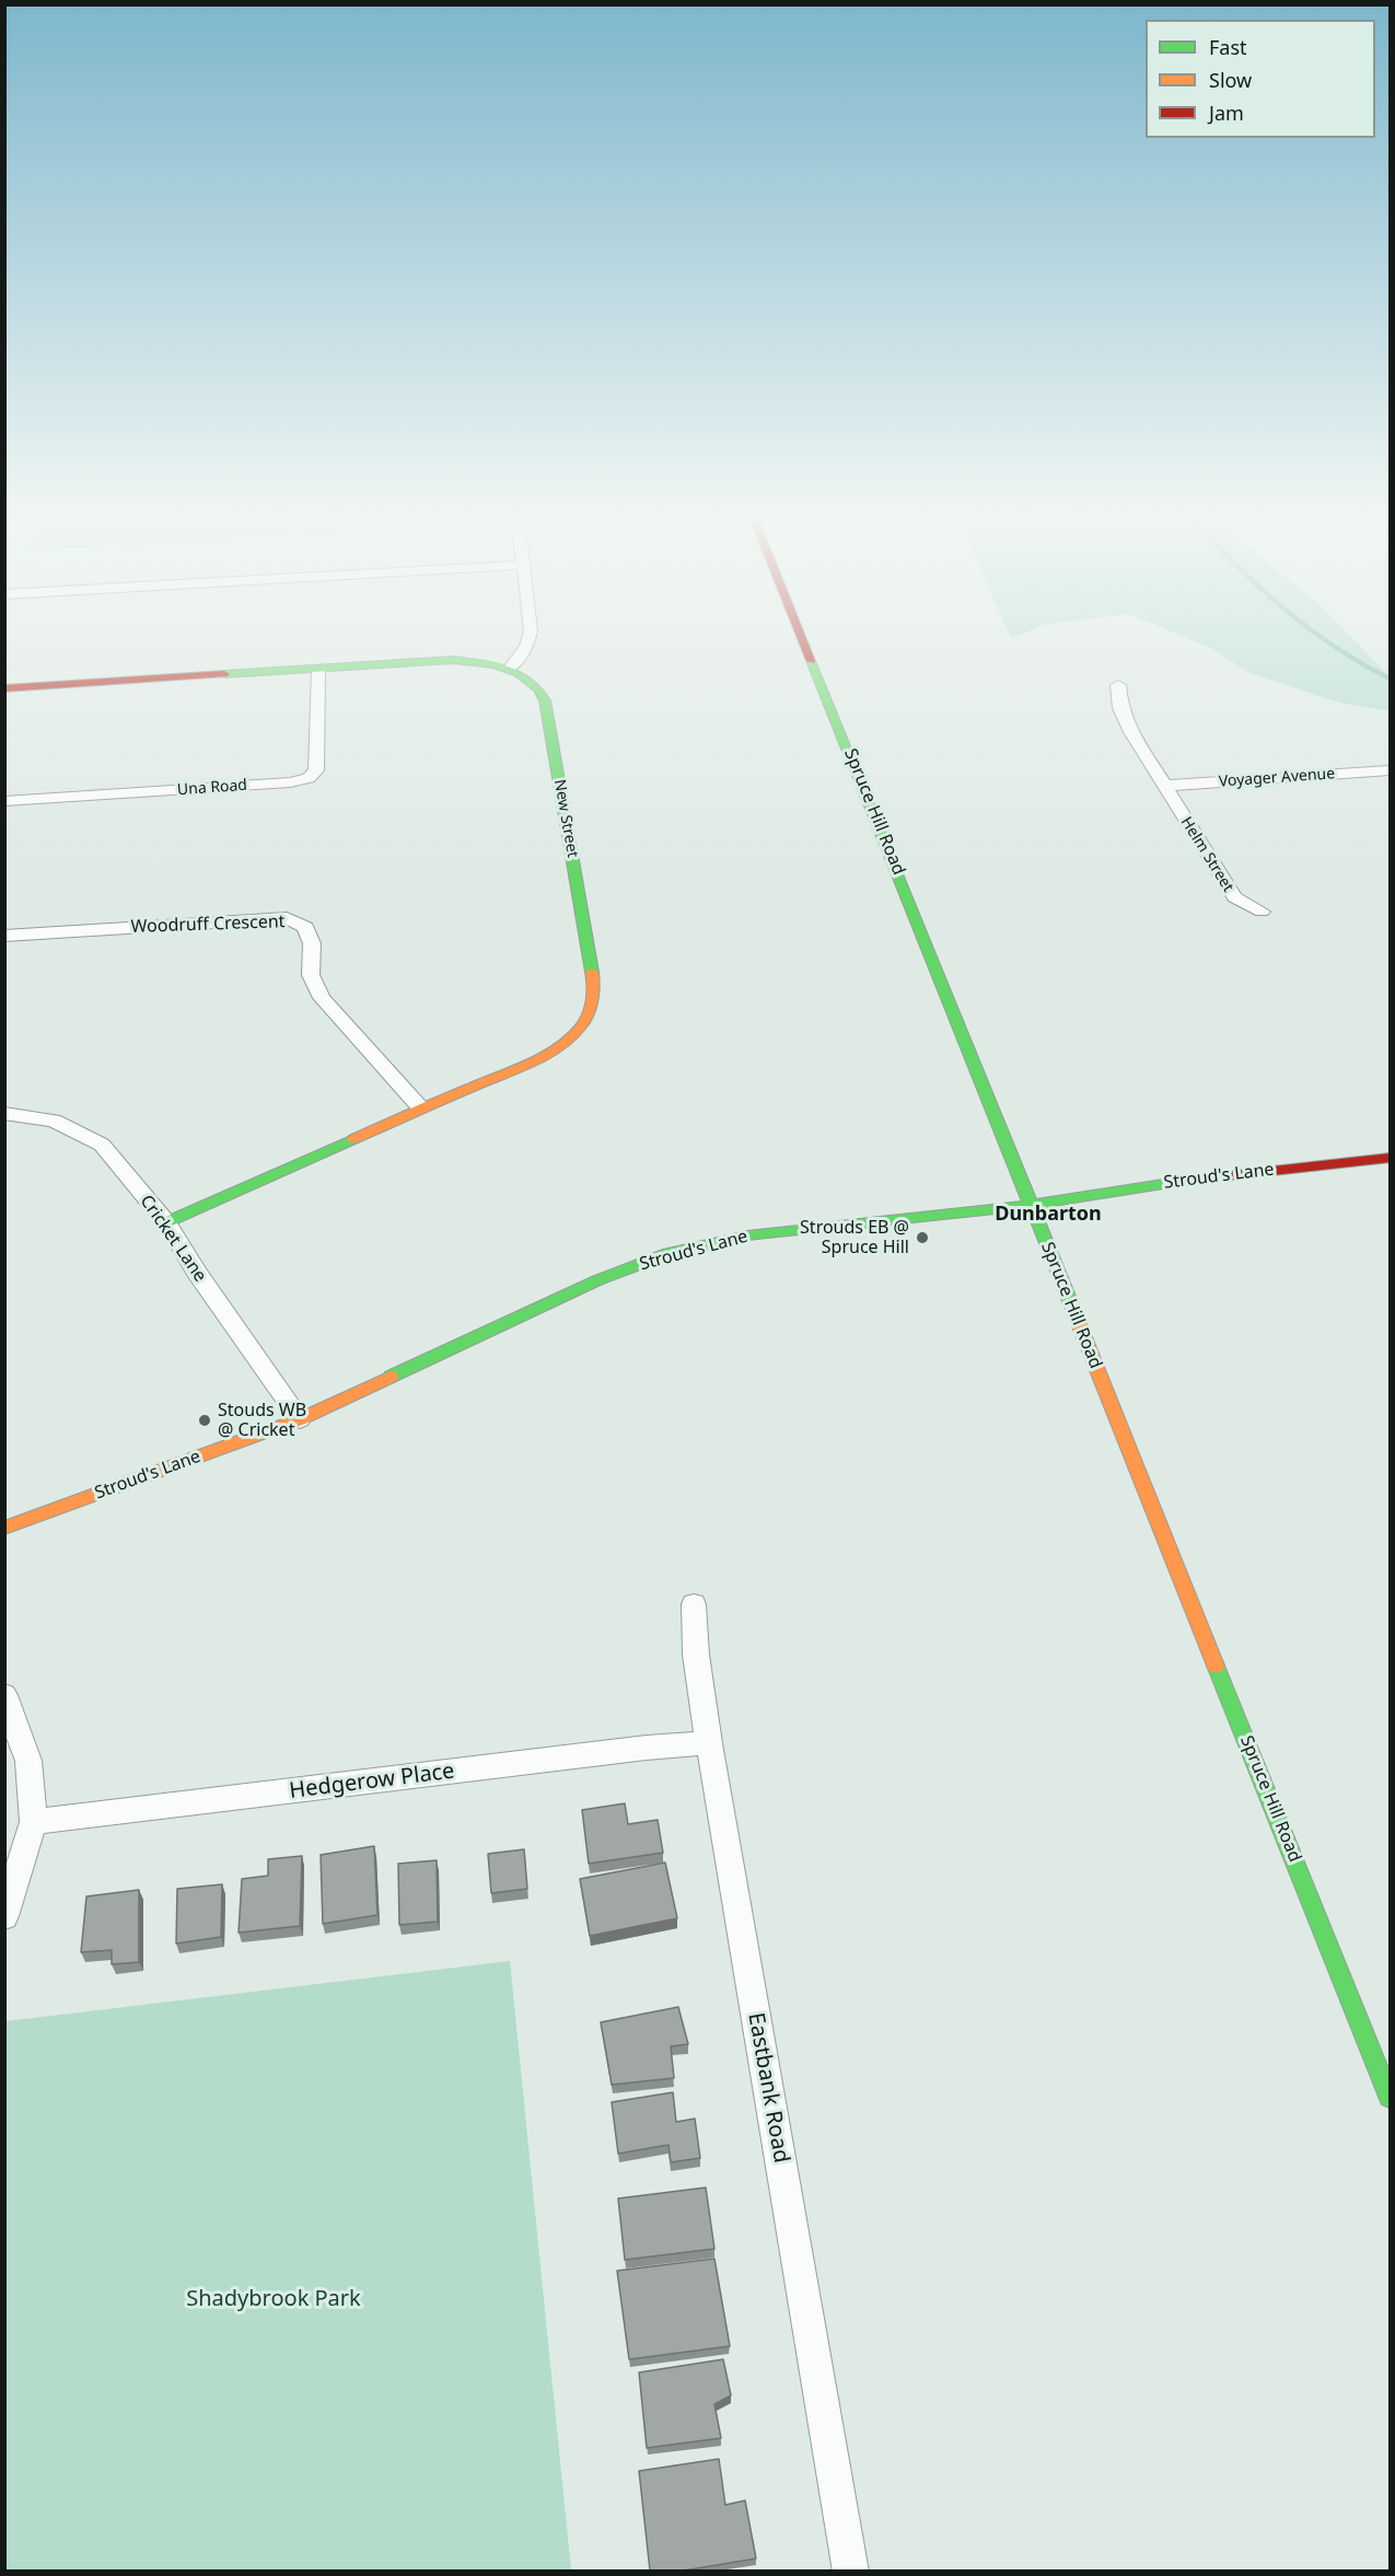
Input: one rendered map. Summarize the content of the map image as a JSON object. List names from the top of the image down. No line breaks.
{"streets":{"street":["Voyager Avenue","Una Road","Spruce Hill Road","New Street","Helm Street","Woodruff Crescent","Stroud's Lane","Cricket Lane","Hedgerow Place","Eastbank Road"]},"crossings":[["Voyager Avenue","Helm Street"],["Una Road","New Street"],["Spruce Hill Road","Stroud's Lane"],["New Street","Woodruff Crescent"],["New Street","Cricket Lane"],["Stroud's Lane","Cricket Lane"],["Hedgerow Place","Eastbank Road"]],"districts":["Dunbarton"],"parks":["Shadybrook Park"],"places":["Strouds EB @ Spruce Hill","Stouds WB @ Cricket"],"legend":["Fast","Slow","Jam"]}
